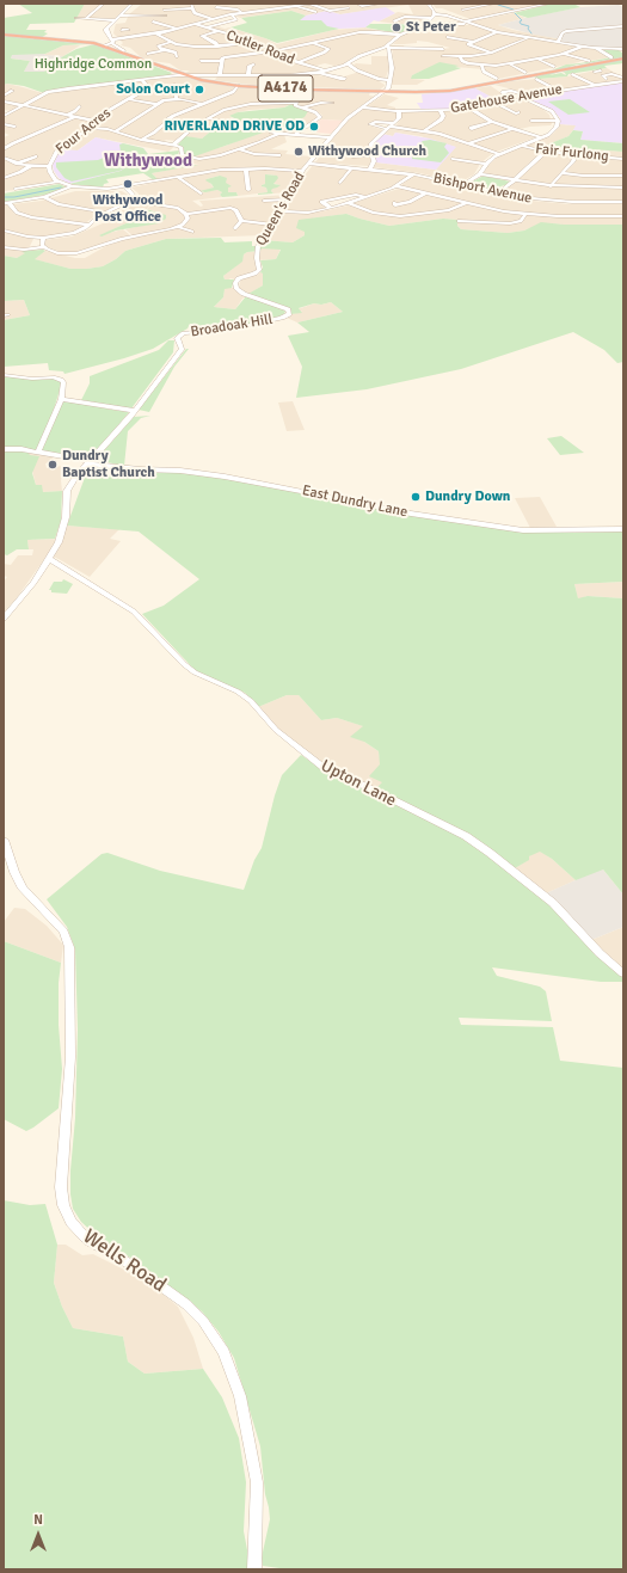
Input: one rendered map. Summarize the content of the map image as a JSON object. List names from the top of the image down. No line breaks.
{"streets":{"highway":["A4174"],"street":["Cutler Road","Gatehouse Avenue","Four Acres","Fair Furlong","Bishport Avenue","Queen's Road","Broadoak Hill","East Dundry Lane","Upton Lane","Wells Road"]},"crossings":[["A4174","Queen's Road"],["Gatehouse Avenue","Queen's Road"],["Four Acres","Queen's Road"],["Bishport Avenue","Queen's Road"],["Queen's Road","Broadoak Hill"],["Broadoak Hill","East Dundry Lane"]],"districts":["Withywood"],"parks":["Highridge Common"],"places":["St Peter","Solon Court","RIVERLAND DRIVE OD","Withywood Church","Withywood Post Office","Dundry Baptist Church","Dundry Down"],"north":"top"}
